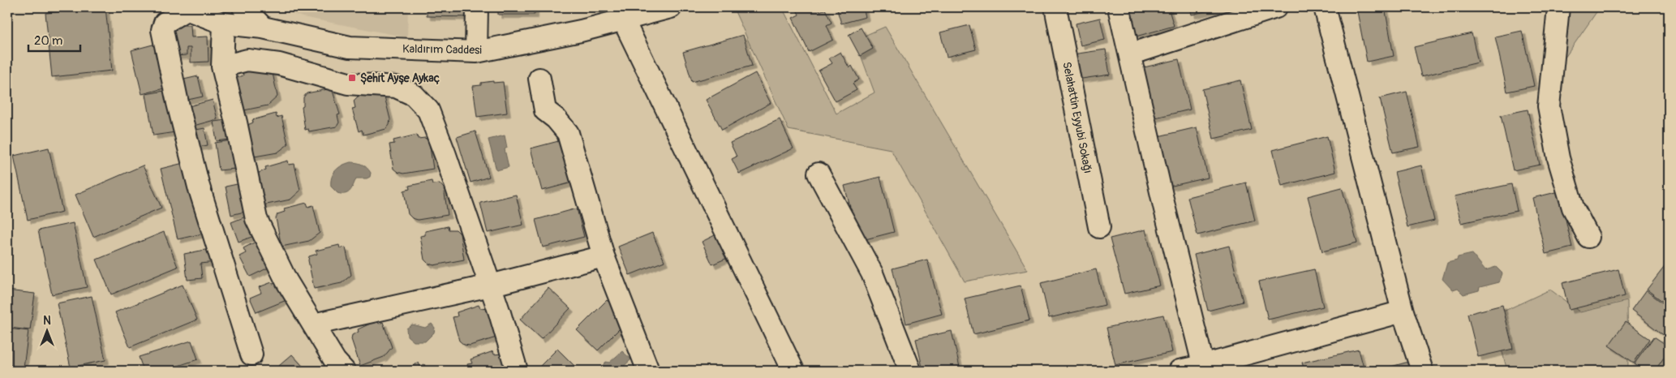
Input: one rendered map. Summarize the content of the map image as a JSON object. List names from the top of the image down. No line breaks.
{"streets":{"street":["Kaldırım Caddesi","Selahattin Eyyubi Sokağı"]},"places":{"transit":["Şehit Ayşe Aykaç"]},"scale_bar":"20 m","north":"top"}
